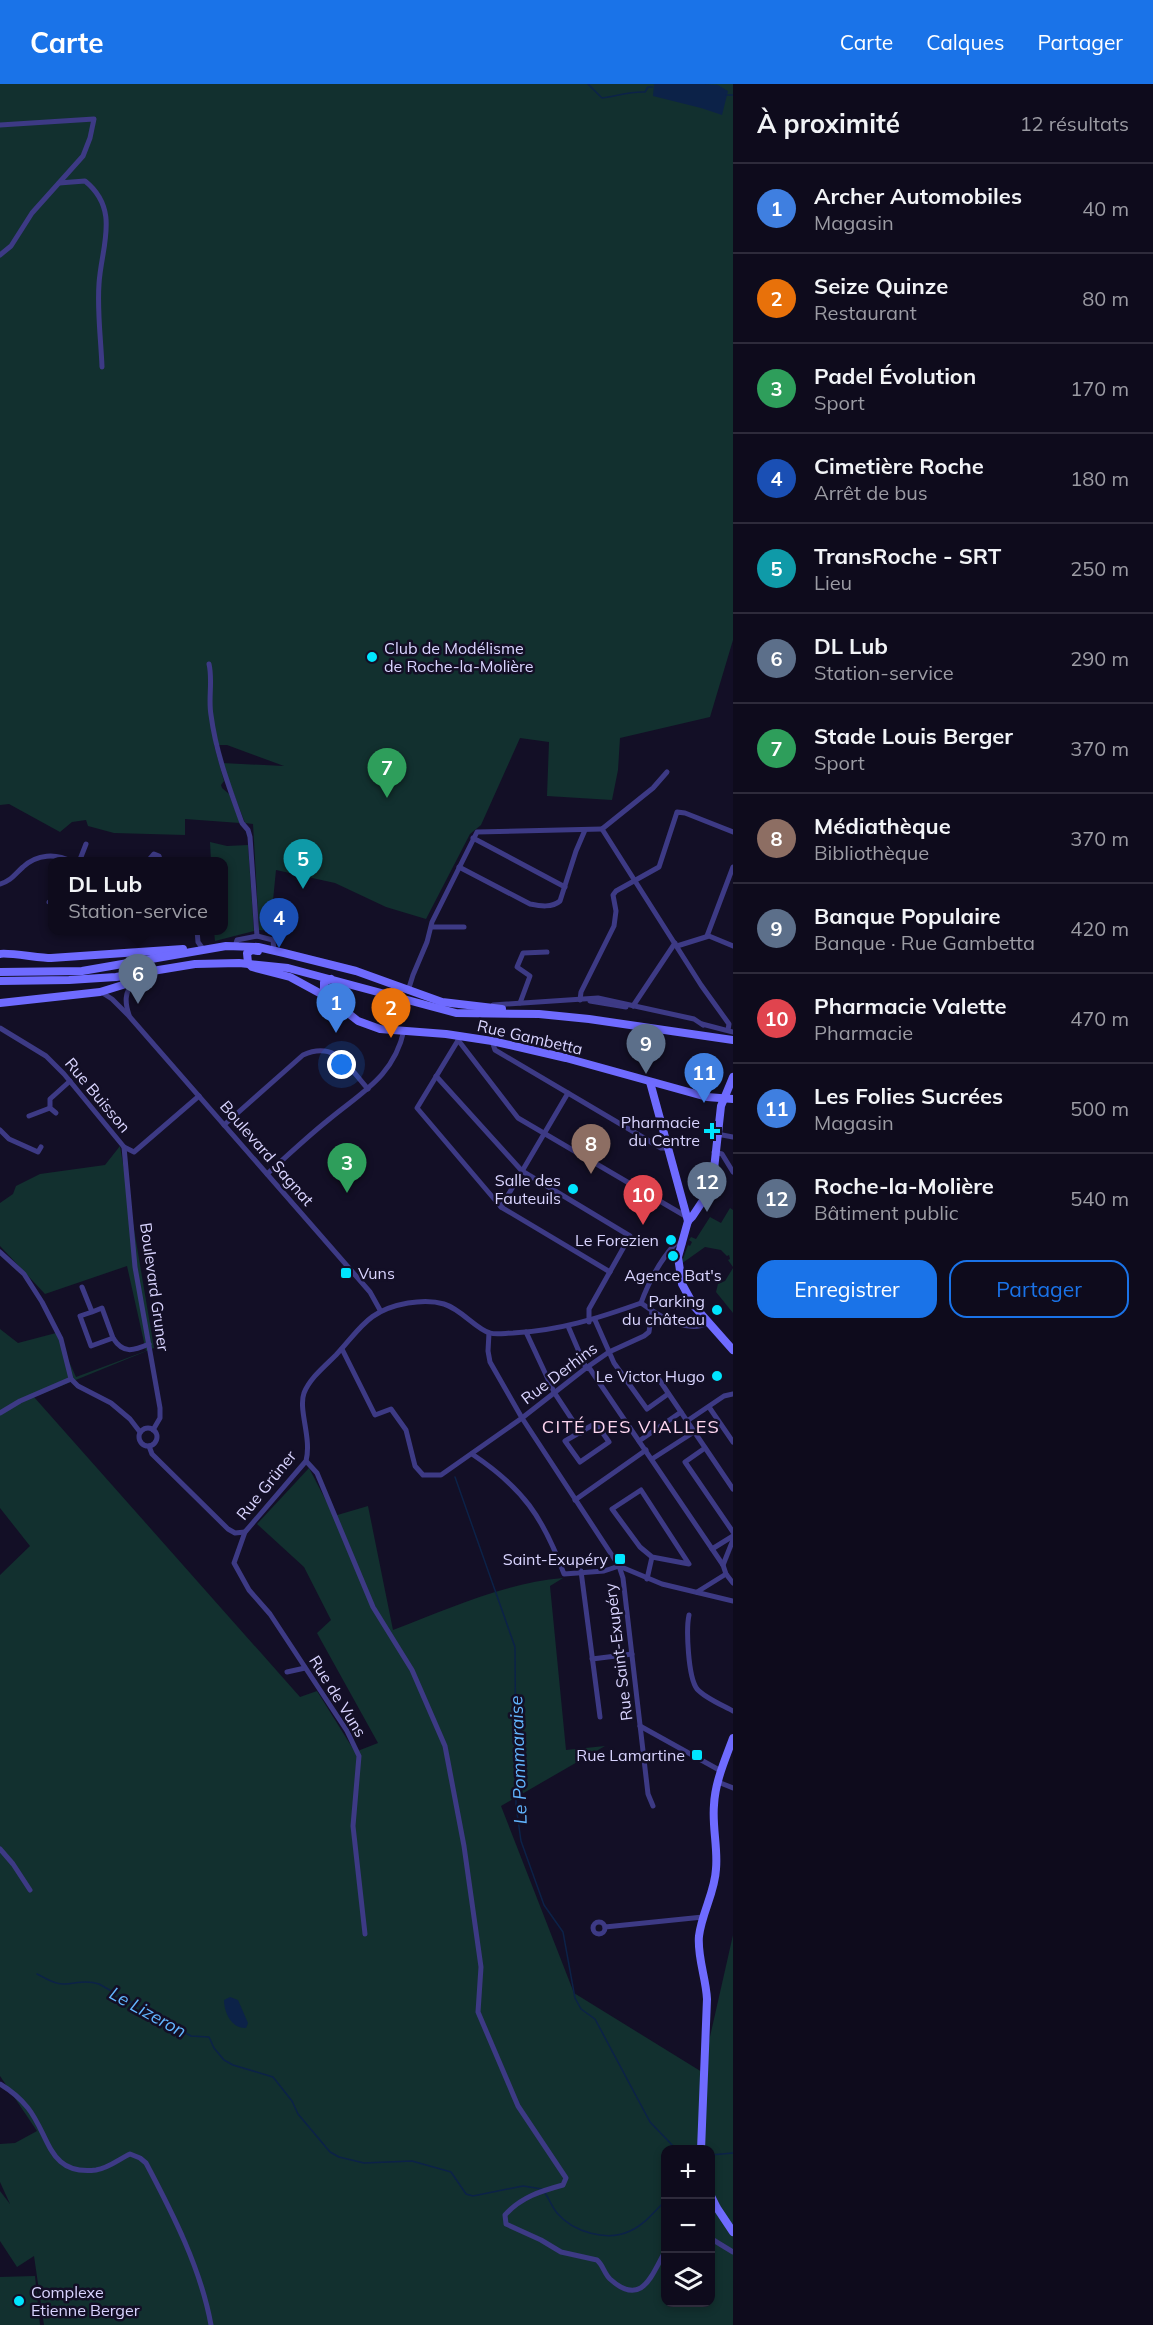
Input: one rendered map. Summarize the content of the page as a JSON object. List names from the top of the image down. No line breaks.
{"streets":{"main road":["Rue Gambetta"],"street":["Rue Buisson","Boulevard Sagnat","Boulevard Gruner","Rue Derhins","Rue Grüner","Rue Saint-Exupéry","Rue de Vuns"]},"crossings":[["Rue Buisson","Boulevard Sagnat"],["Rue Buisson","Boulevard Gruner"],["Boulevard Sagnat","Rue Grüner"],["Rue Derhins","Rue Grüner"],["Rue Grüner","Rue de Vuns"]],"districts":["CITÉ DES VIALLES"],"water":["Le Pommaraise","Le Lizeron"],"places":{"other":["Club de Modélisme de Roche-la-Molière","Salle des Fauteuils","Le Forezien","Agence Bat's","Parking du château","Le Victor Hugo","Complexe Etienne Berger"],"health":["Pharmacie du Centre"],"transit":["Vuns","Saint-Exupéry","Rue Lamartine"]},"page":{"header":"Carte","nav":["Carte","Calques","Partager"],"heading":["À proximité","12 résultats"],"list":[{"mark":"1","name":"Archer Automobiles","note":"Magasin","value":"40 m"},{"mark":"2","name":"Seize Quinze","note":"Restaurant","value":"80 m"},{"mark":"3","name":"Padel Évolution","note":"Sport","value":"170 m"},{"mark":"4","name":"Cimetière Roche","note":"Arrêt de bus","value":"180 m"},{"mark":"5","name":"TransRoche - SRT","note":"Lieu","value":"250 m"},{"mark":"6","name":"DL Lub","note":"Station-service","value":"290 m"},{"mark":"7","name":"Stade Louis Berger","note":"Sport","value":"370 m"},{"mark":"8","name":"Médiathèque","note":"Bibliothèque","value":"370 m"},{"mark":"9","name":"Banque Populaire","note":"Banque · Rue Gambetta","value":"420 m"},{"mark":"10","name":"Pharmacie Valette","note":"Pharmacie","value":"470 m"},{"mark":"11","name":"Les Folies Sucrées","note":"Magasin","value":"500 m"},{"mark":"12","name":"Roche-la-Molière","note":"Bâtiment public","value":"540 m"}],"pins":["7","5","4","6","1","2","9","11","8","3","12","10"],"popup":["DL Lub","Station-service"],"buttons":["Enregistrer","Partager"],"map_buttons":["+","−"]}}
